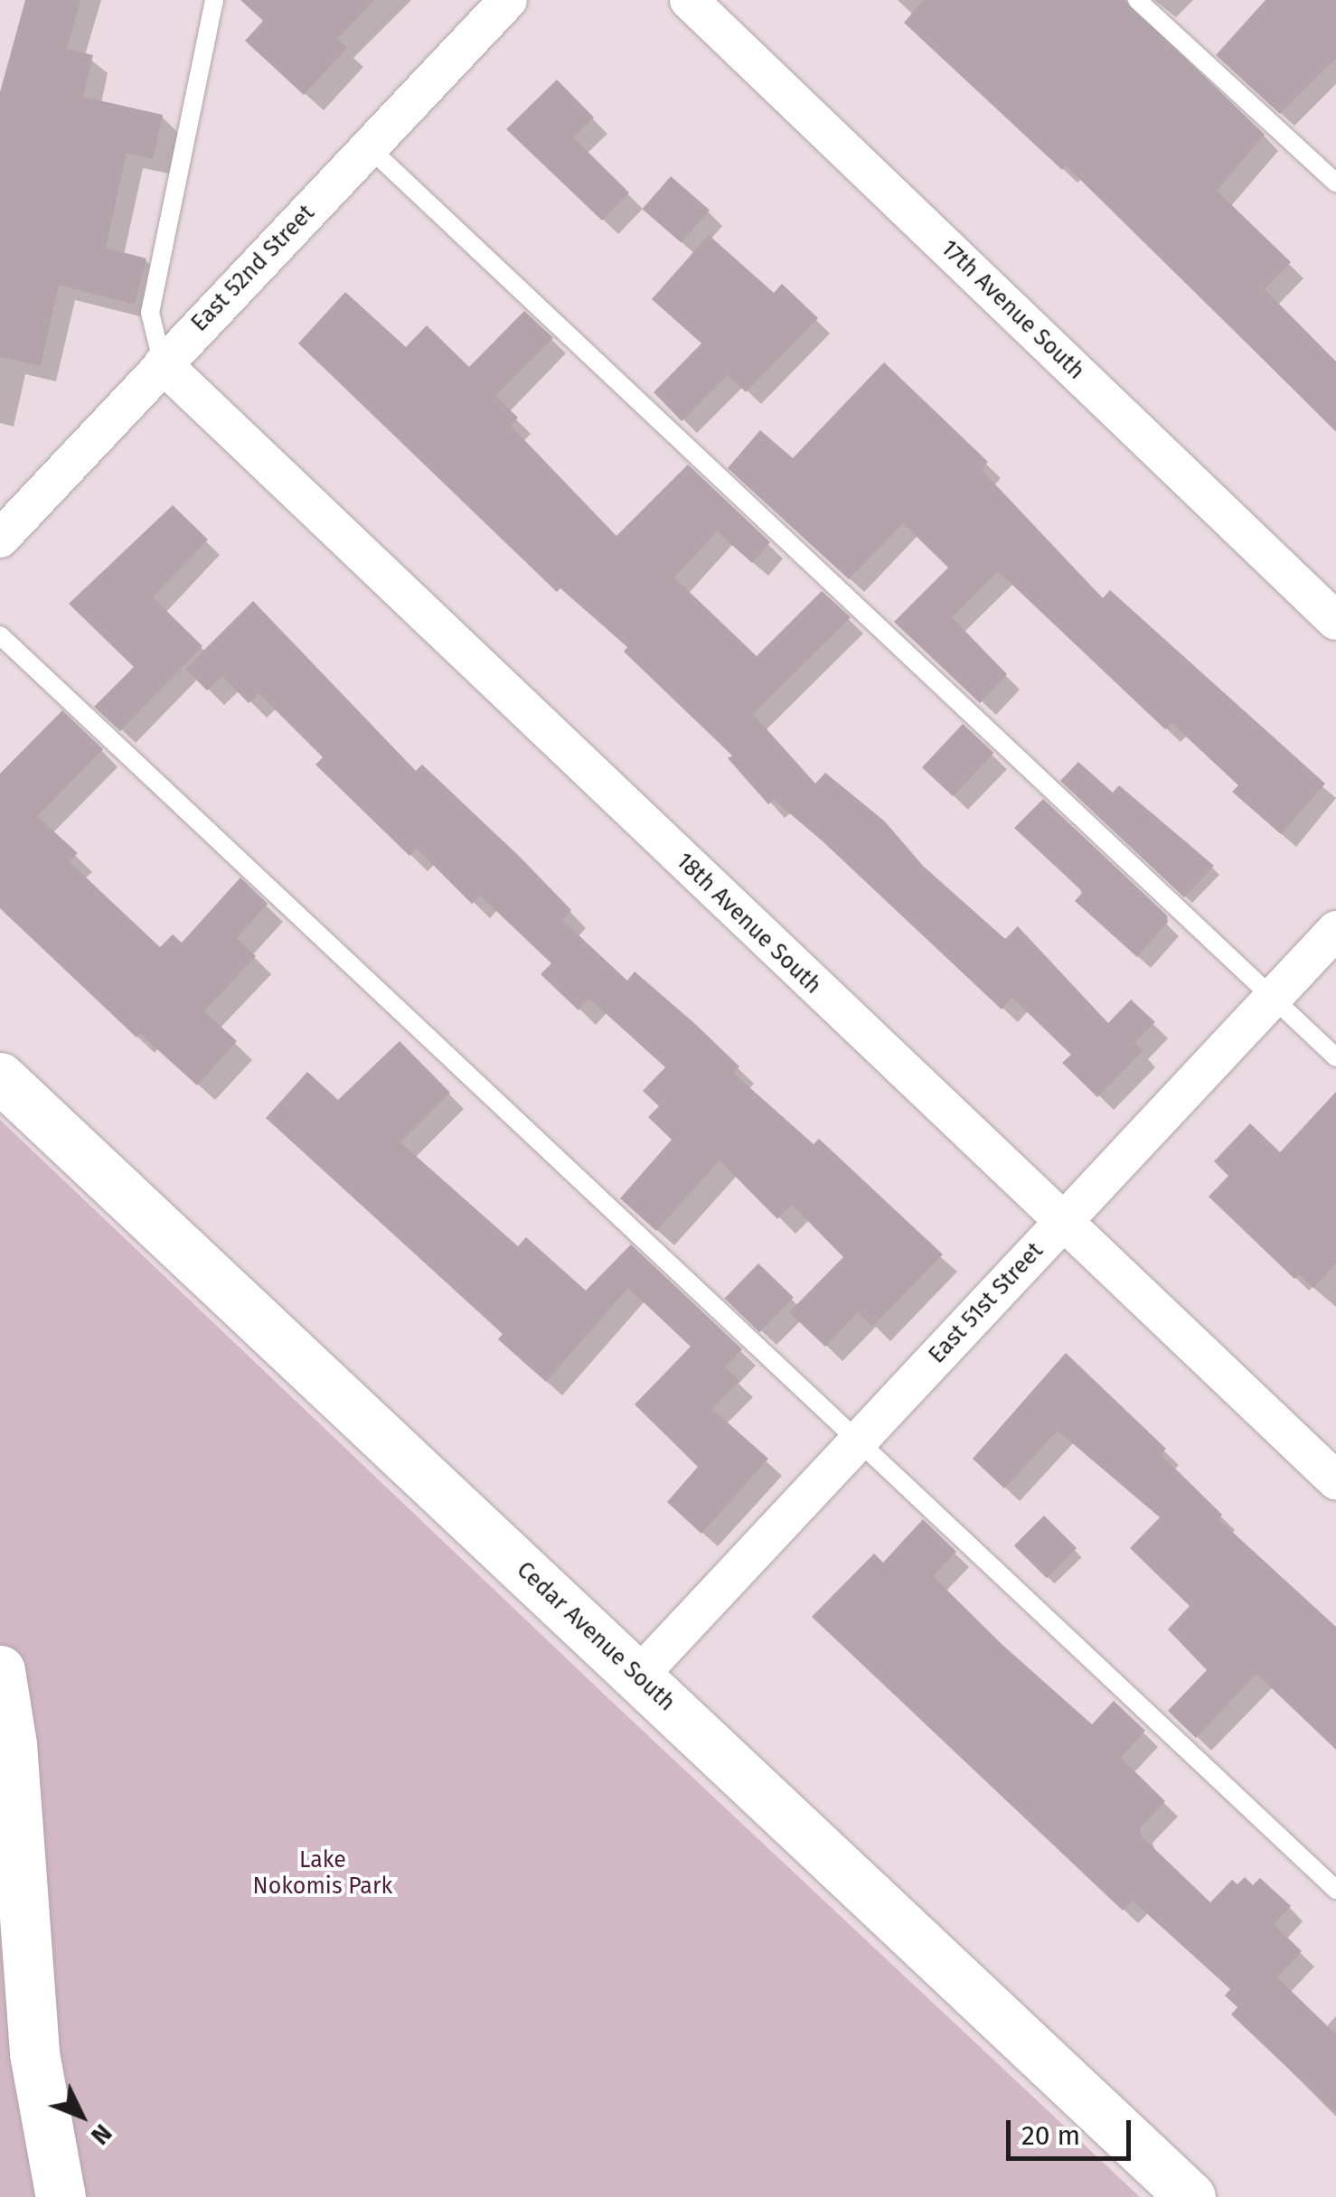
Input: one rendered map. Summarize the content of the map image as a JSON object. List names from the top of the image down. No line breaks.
{"streets":{"main road":["Cedar Avenue South"],"street":["East 52nd Street","17th Avenue South","18th Avenue South","East 51st Street"]},"crossings":[["East 52nd Street","18th Avenue South"],["18th Avenue South","East 51st Street"],["East 51st Street","Cedar Avenue South"]],"parks":["Lake Nokomis Park"],"scale_bar":"20 m","north":"bottom right"}
